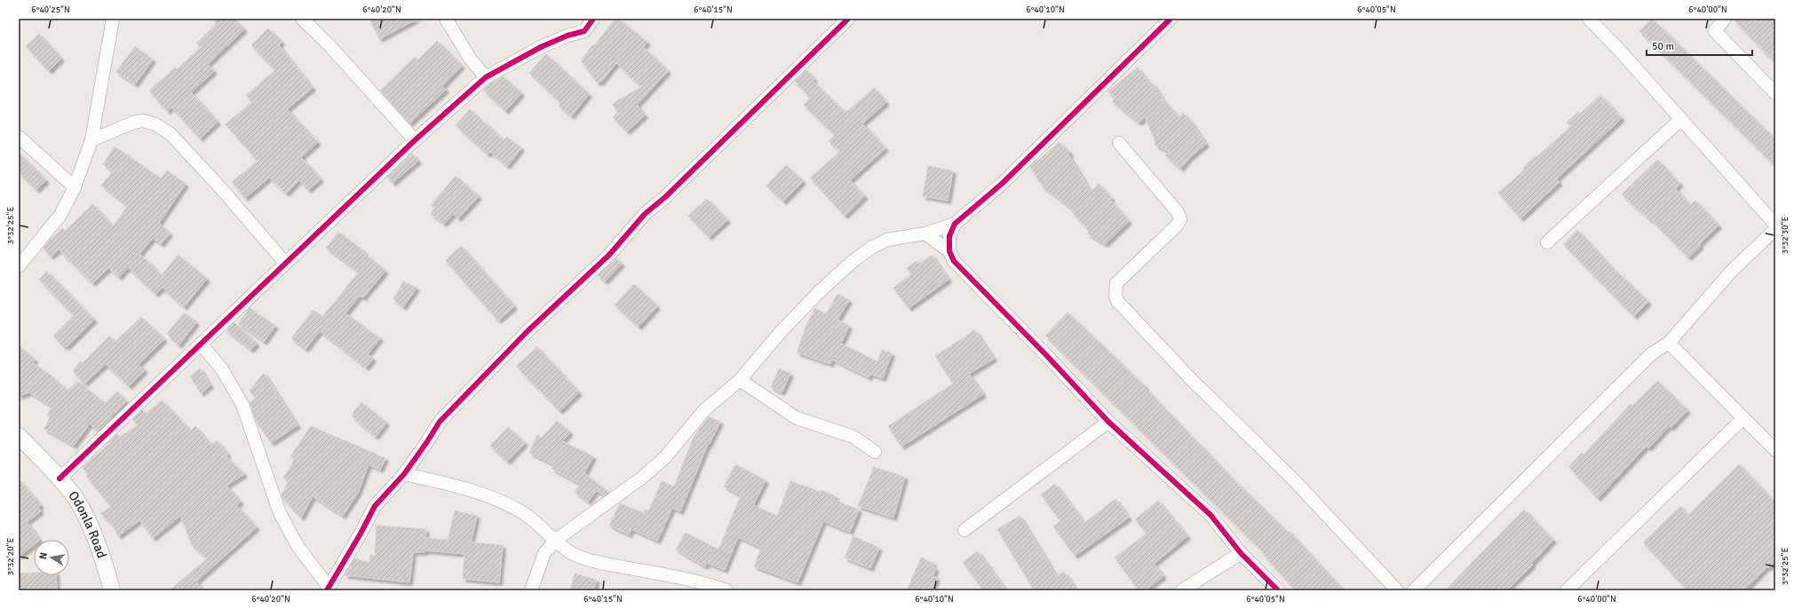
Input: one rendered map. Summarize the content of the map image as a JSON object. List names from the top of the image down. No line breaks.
{"streets":{"street":["Odonla Road"]},"scale_bar":"50 m","north":"left","coordinates":["6°40'25\"N","6°40'20\"N","6°40'15\"N","6°40'10\"N","6°40'05\"N","6°40'00\"N","3°32'25\"E","3°32'30\"E","3°32'20\"E"]}
